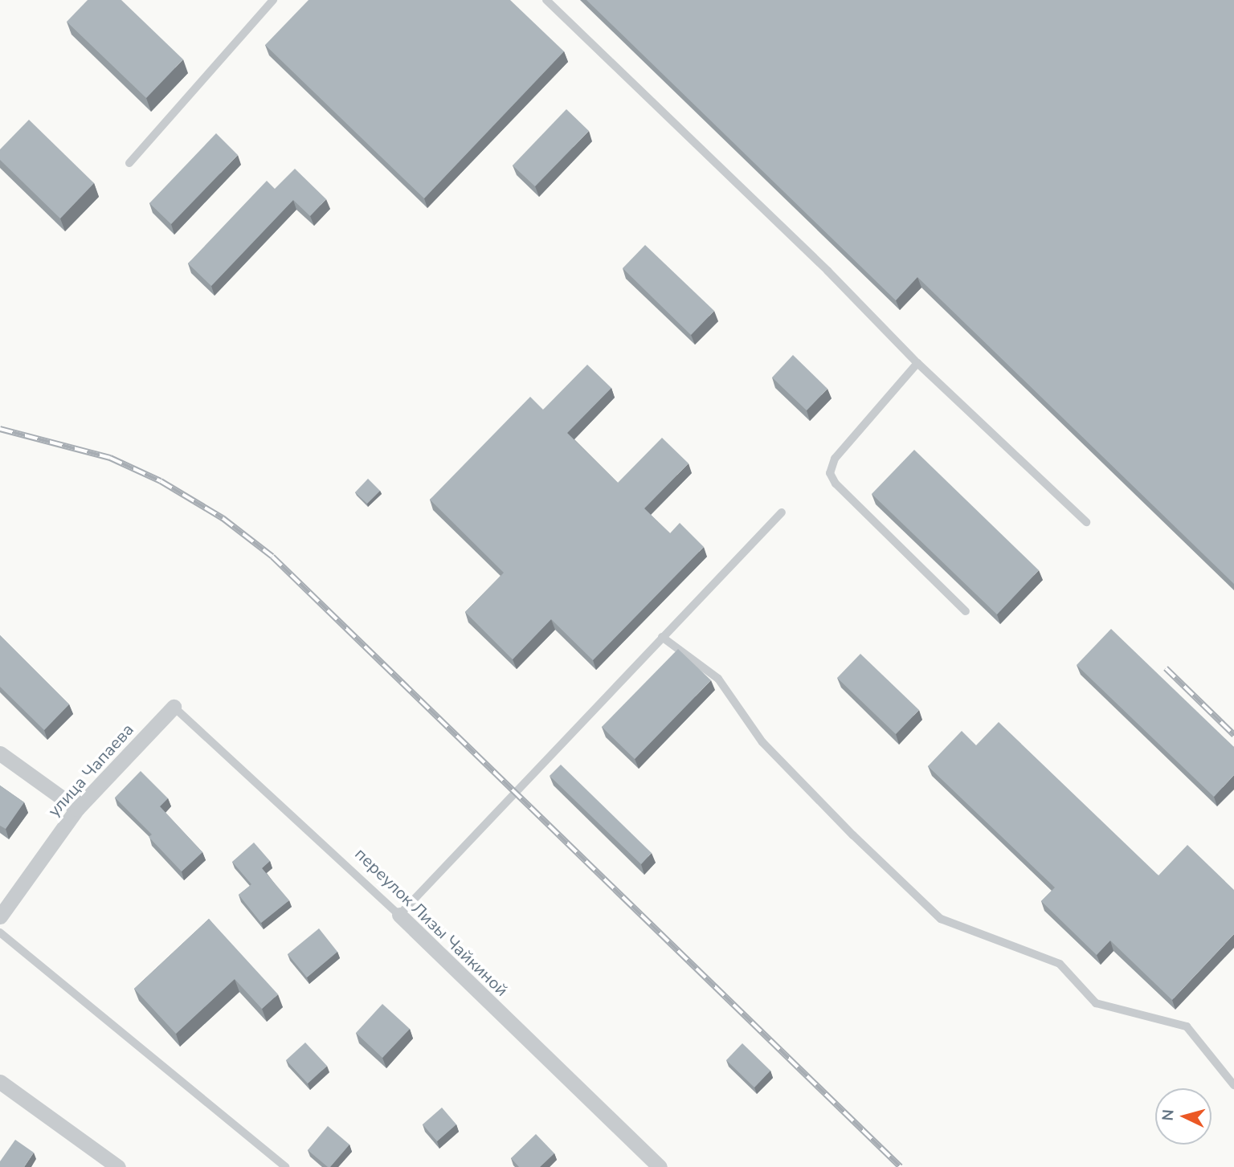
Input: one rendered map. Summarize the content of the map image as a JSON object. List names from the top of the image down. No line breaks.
{"streets":{"street":["улица Чапаева","переулок Лизы Чайкиной"]},"crossings":[["улица Чапаева","переулок Лизы Чайкиной"]],"north":"left"}
